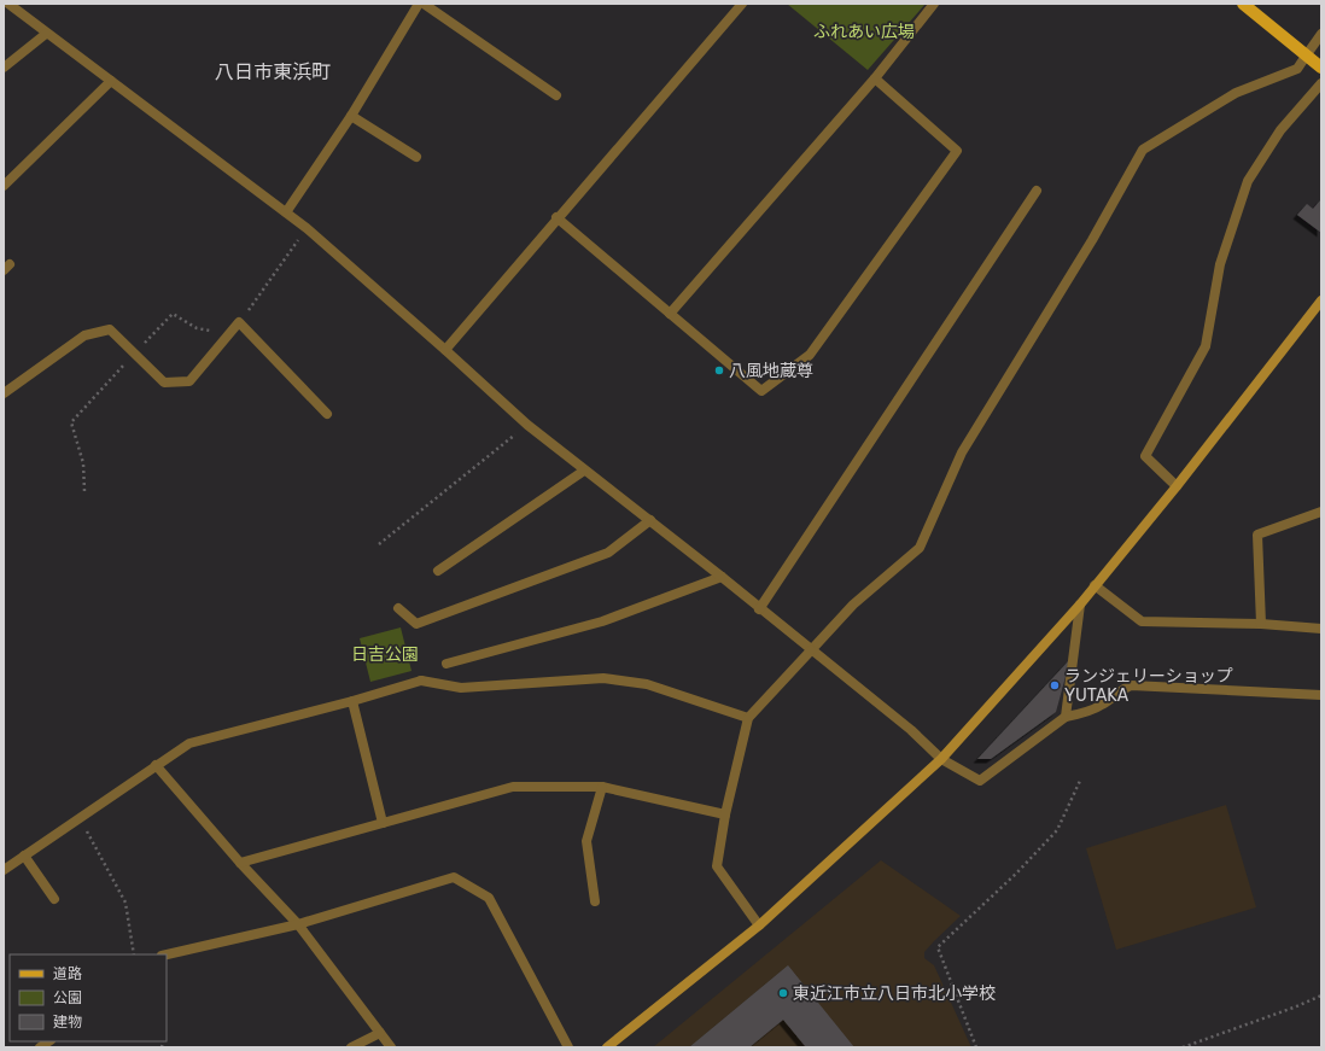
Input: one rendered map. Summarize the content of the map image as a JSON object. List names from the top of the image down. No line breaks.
{"districts":["八日市東浜町"],"parks":["ふれあい広場","日吉公園"],"places":["八風地蔵尊","ランジェリーショップ YUTAKA","東近江市立八日市北小学校"],"legend":["道路","公園","建物"]}
